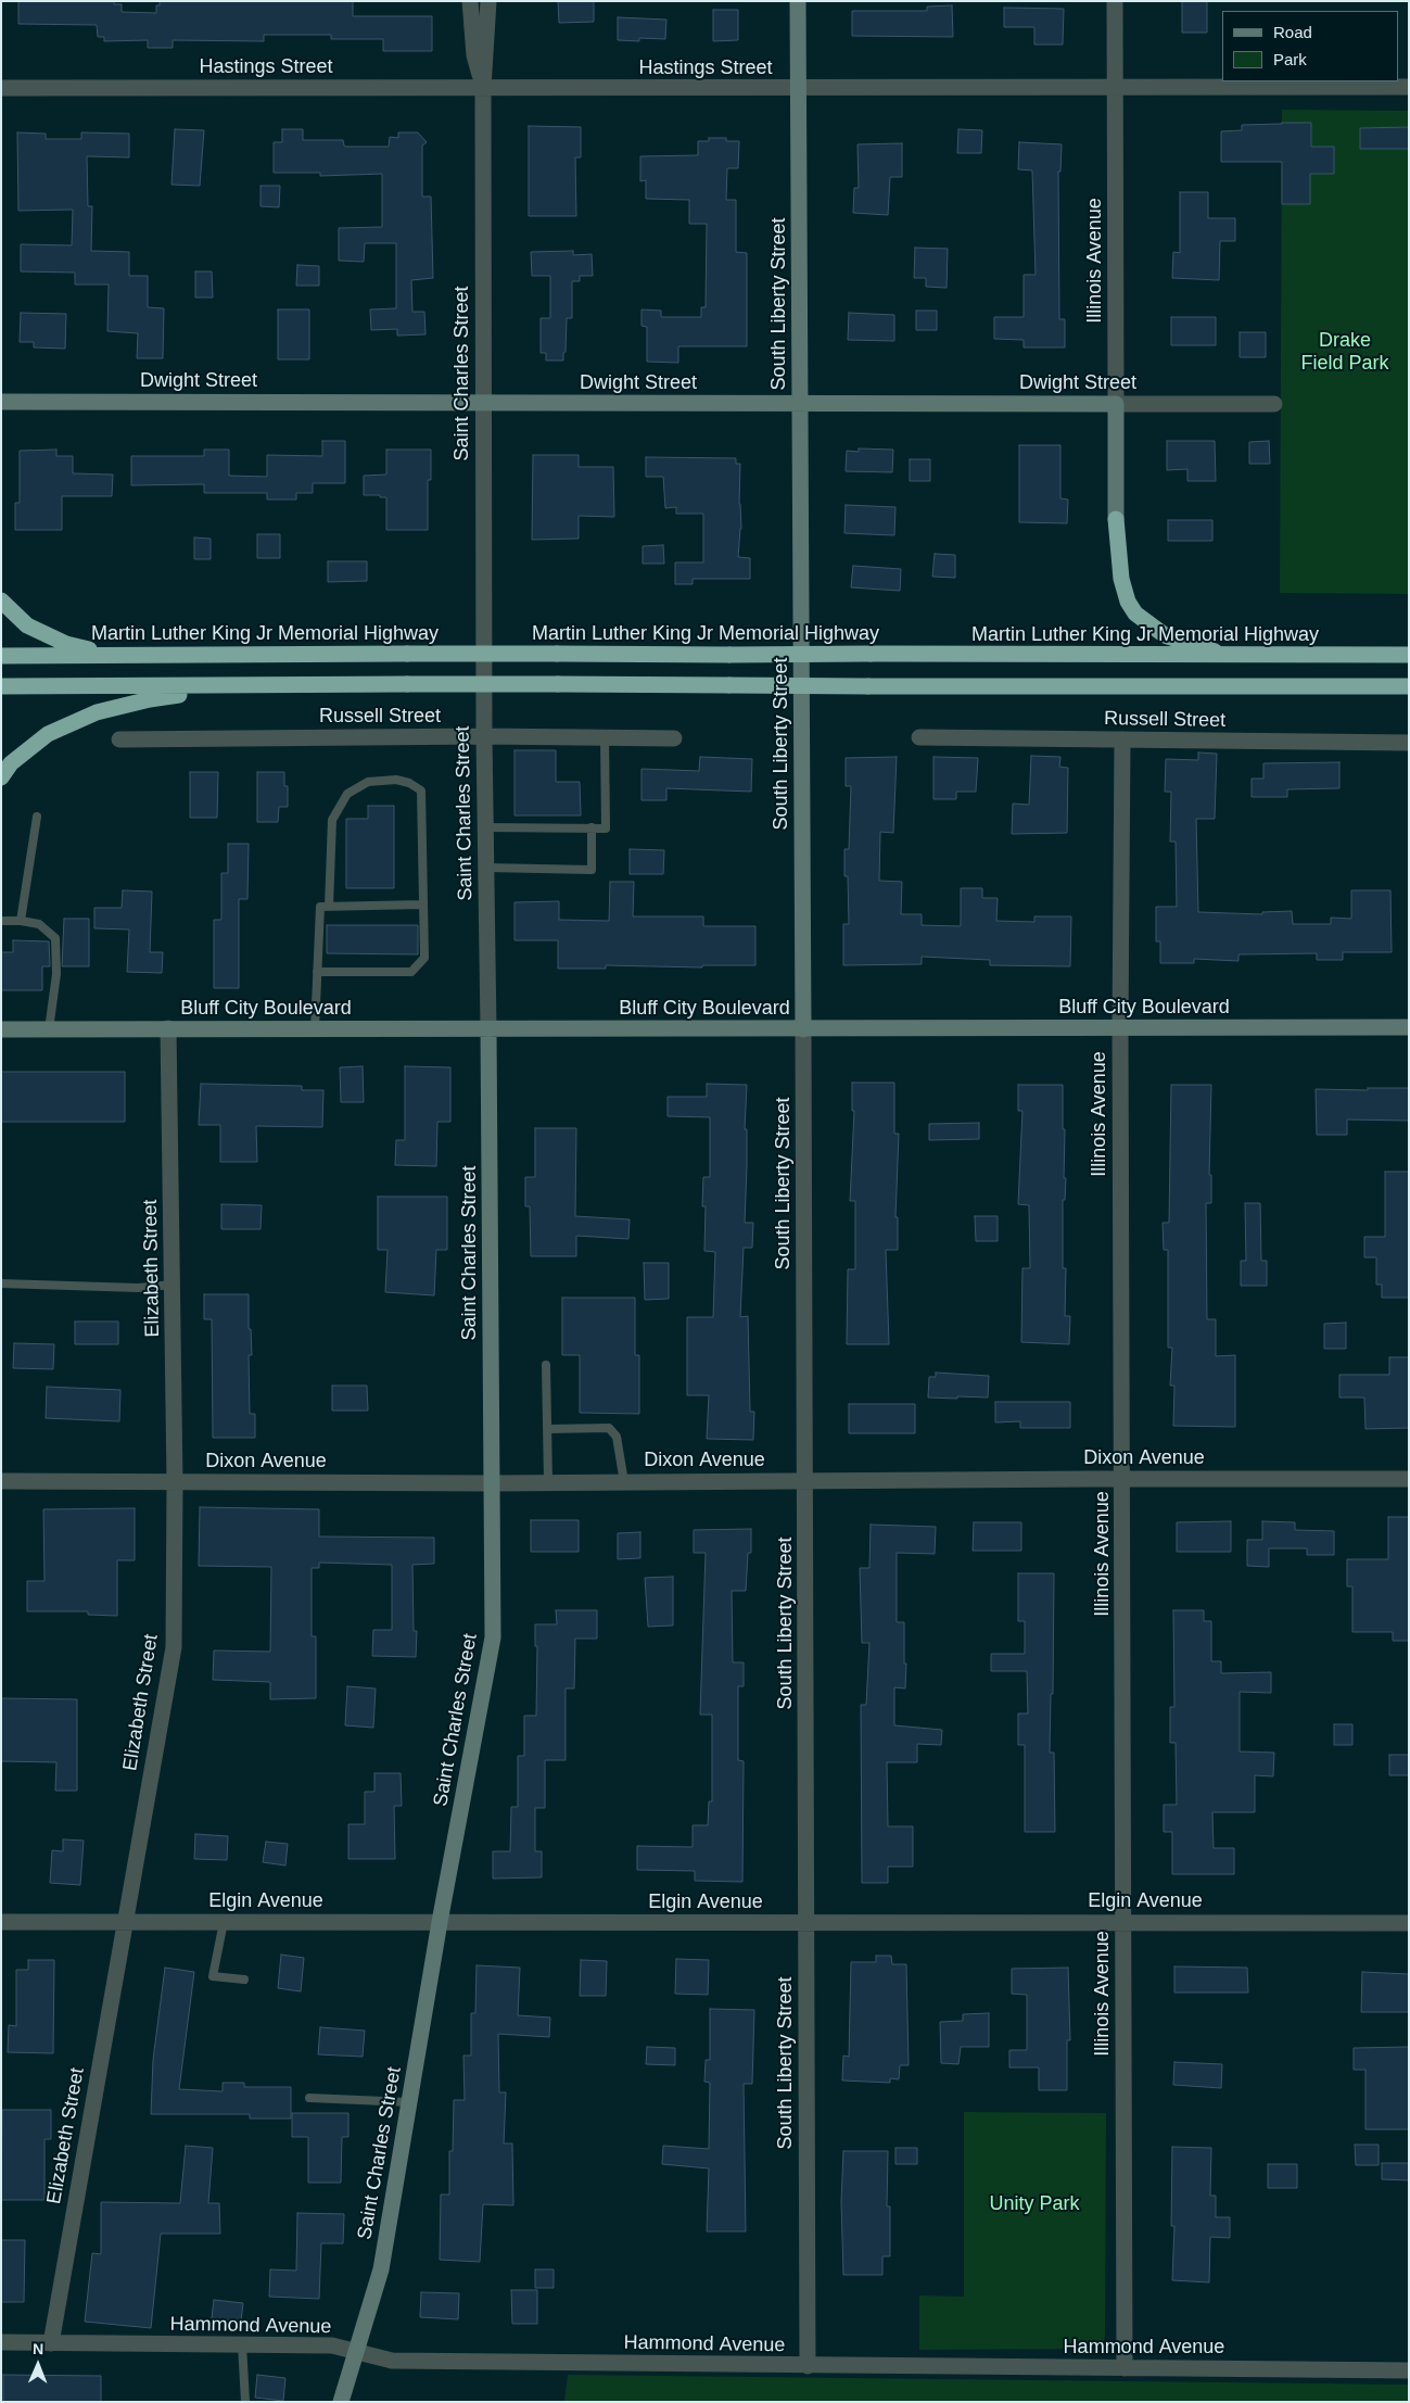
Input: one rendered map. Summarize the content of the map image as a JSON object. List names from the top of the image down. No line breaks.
{"streets":{"highway":["Martin Luther King Jr Memorial Highway"],"main road":["Illinois Avenue","South Liberty Street","Saint Charles Street","Dwight Street","Bluff City Boulevard"],"street":["Hastings Street","Russell Street","Elizabeth Street","Dixon Avenue","Elgin Avenue","Hammond Avenue"]},"crossings":[["Hastings Street","Illinois Avenue"],["Hastings Street","South Liberty Street"],["Hastings Street","Saint Charles Street"],["Illinois Avenue","Dwight Street"],["Illinois Avenue","Russell Street"],["Illinois Avenue","Bluff City Boulevard"],["Illinois Avenue","Dixon Avenue"],["Illinois Avenue","Elgin Avenue"],["Illinois Avenue","Hammond Avenue"],["South Liberty Street","Dwight Street"],["South Liberty Street","Bluff City Boulevard"],["South Liberty Street","Dixon Avenue"],["South Liberty Street","Elgin Avenue"],["South Liberty Street","Hammond Avenue"],["Saint Charles Street","Dwight Street"],["Saint Charles Street","Russell Street"],["Saint Charles Street","Bluff City Boulevard"],["Saint Charles Street","Dixon Avenue"],["Saint Charles Street","Elgin Avenue"],["Saint Charles Street","Hammond Avenue"],["Bluff City Boulevard","Elizabeth Street"],["Elizabeth Street","Dixon Avenue"],["Elizabeth Street","Elgin Avenue"],["Elizabeth Street","Hammond Avenue"]],"parks":["Drake Field Park","Unity Park"],"legend":["Road","Park"],"north":"top"}
